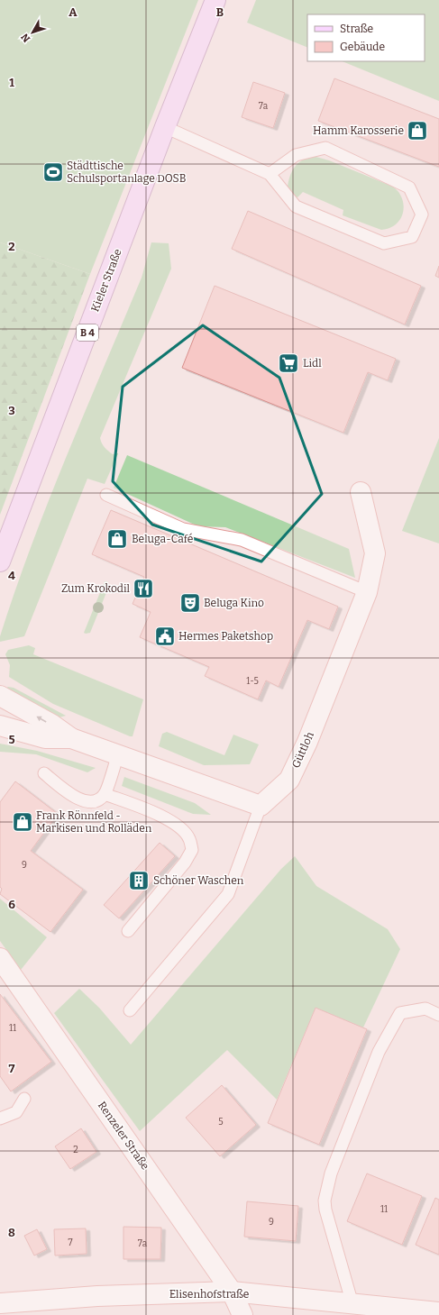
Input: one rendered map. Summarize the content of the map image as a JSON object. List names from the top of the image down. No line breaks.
{"streets":{"main road":["Kieler Straße","B 4"],"street":["Güttloh","Renzeler Straße","Elisenhofstraße"]},"crossings":[["Renzeler Straße","Elisenhofstraße"]],"places":{"shop":["Hamm Karosserie","Beluga-Café","Frank Rönnfeld - Markisen und Rolläden"],"sports":["Städttische Schulsportanlage DOSB"],"supermarket":["Lidl"],"restaurant":["Zum Krokodil"],"theatre":["Beluga Kino"],"public building":["Hermes Paketshop"],"building":["Schöner Waschen"]},"house_numbers":["7a","1-5","9","11","5","2","11","9","7","7a"],"legend":["Straße","Gebäude"],"north":"bottom left","grid":{"columns":["A","B"],"rows":["1","2","3","4","5","6","7","8"]}}
